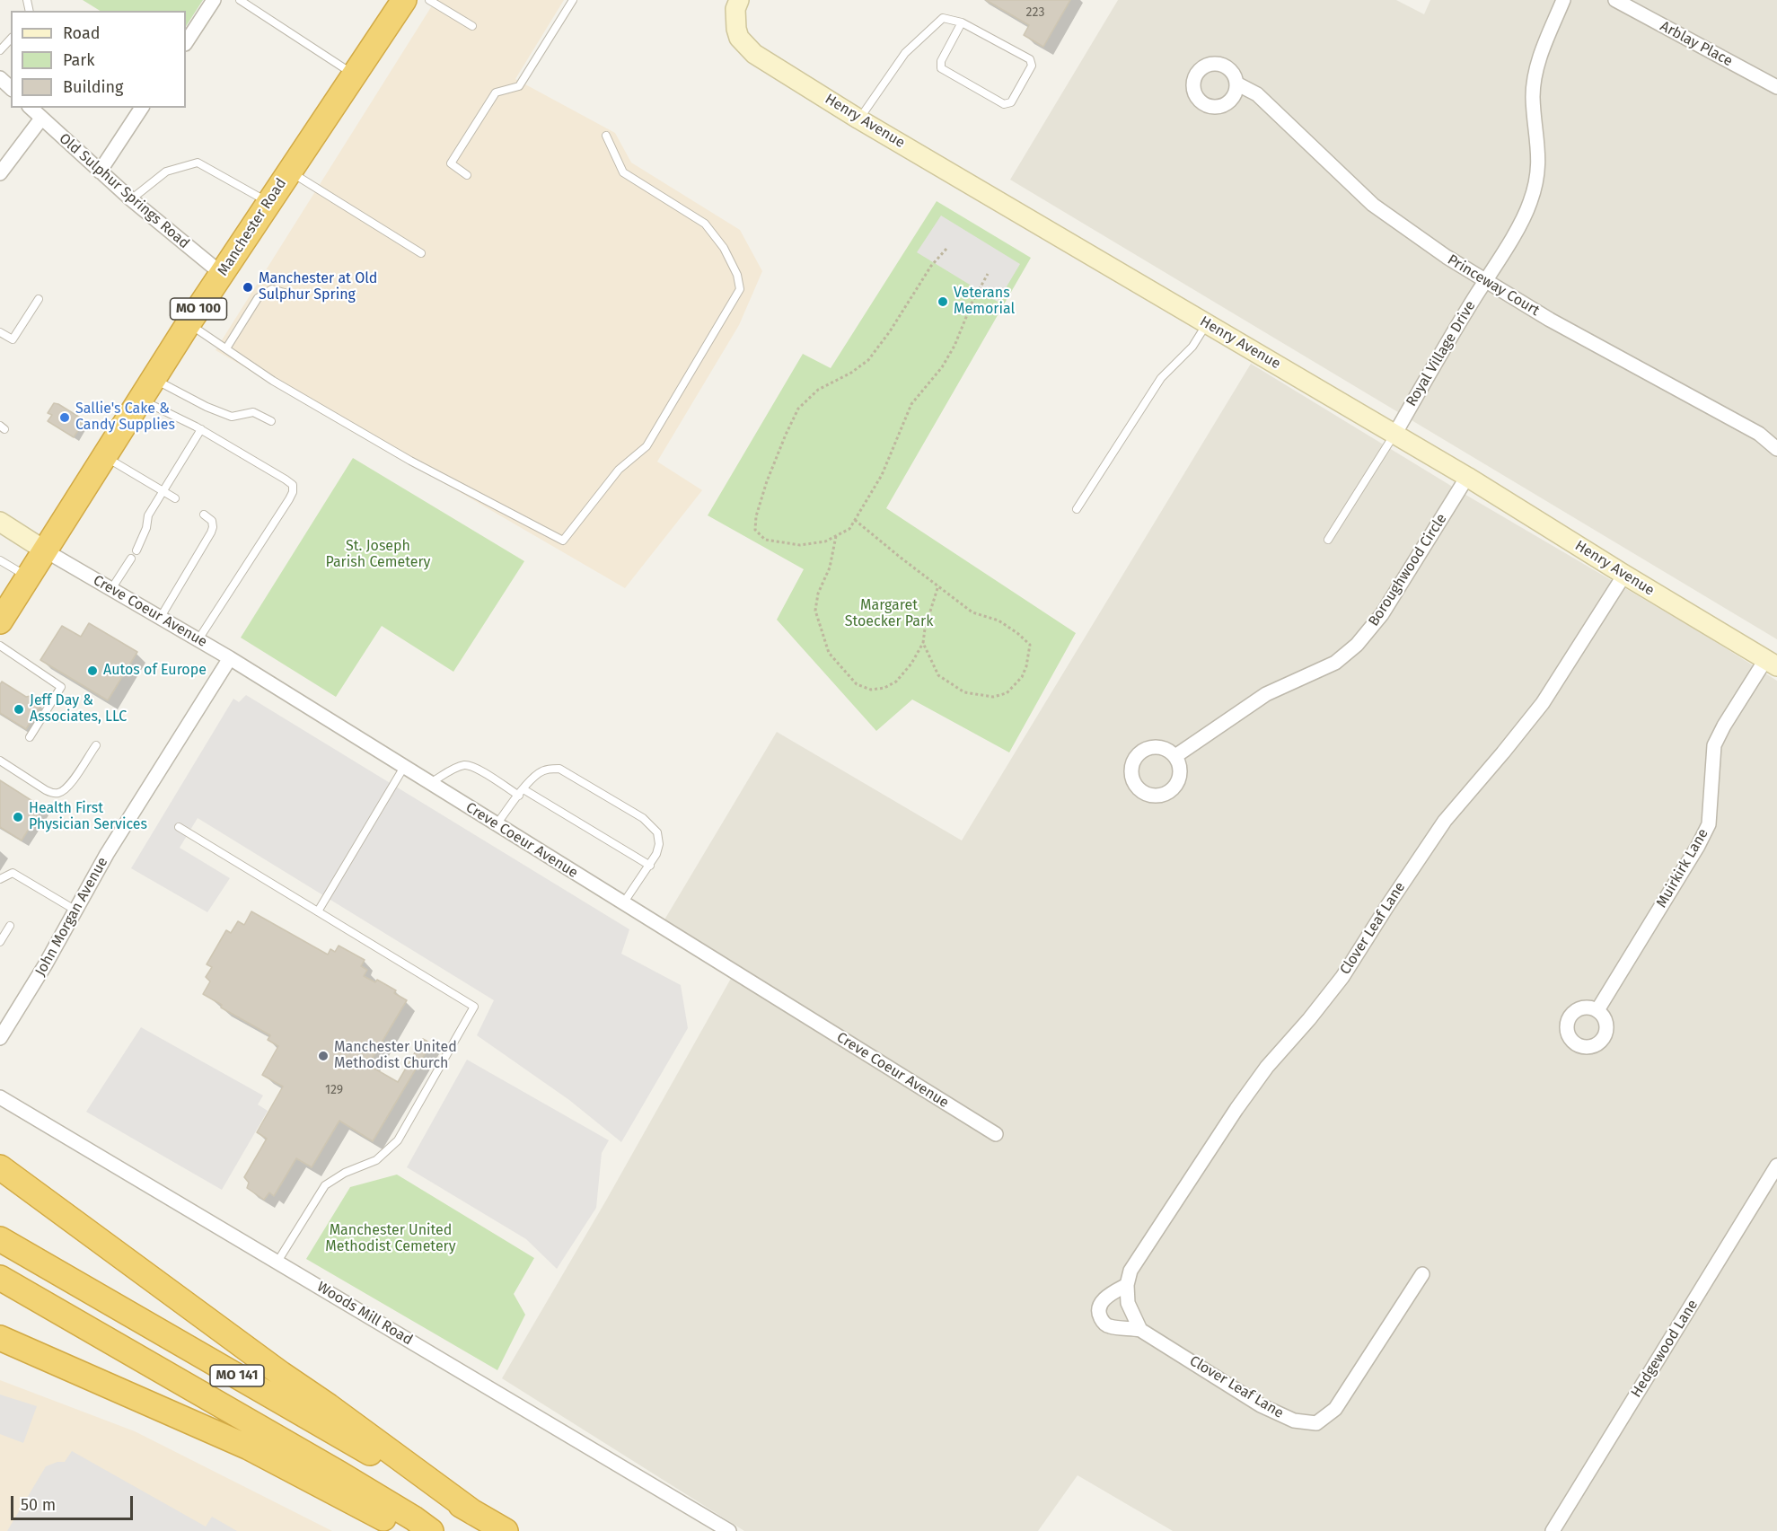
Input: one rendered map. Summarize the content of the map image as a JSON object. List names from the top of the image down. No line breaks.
{"streets":{"highway":["Manchester Road","MO 100","MO 141"],"street":["Arblay Place","Henry Avenue","Old Sulphur Springs Road","Princeway Court","Royal Village Drive","Boroughwood Circle","Creve Coeur Avenue","Muirkirk Lane","John Morgan Avenue","Clover Leaf Lane","Woods Mill Road","Hedgewood Lane"]},"crossings":[["Henry Avenue","Royal Village Drive"],["Henry Avenue","Boroughwood Circle"],["Henry Avenue","Muirkirk Lane"],["Henry Avenue","Clover Leaf Lane"],["Old Sulphur Springs Road","Manchester Road"],["Manchester Road","Creve Coeur Avenue"],["Princeway Court","Royal Village Drive"],["Creve Coeur Avenue","John Morgan Avenue"]],"parks":["St. Joseph Parish Cemetery","Margaret Stoecker Park","Manchester United Methodist Cemetery"],"places":["Manchester at Old Sulphur Spring","Veterans Memorial","Sallie's Cake & Candy Supplies","Autos of Europe","Jeff Day & Associates, LLC","Health First Physician Services","Manchester United Methodist Church"],"house_numbers":["223","129"],"legend":["Road","Park","Building"],"scale_bar":"50 m"}
